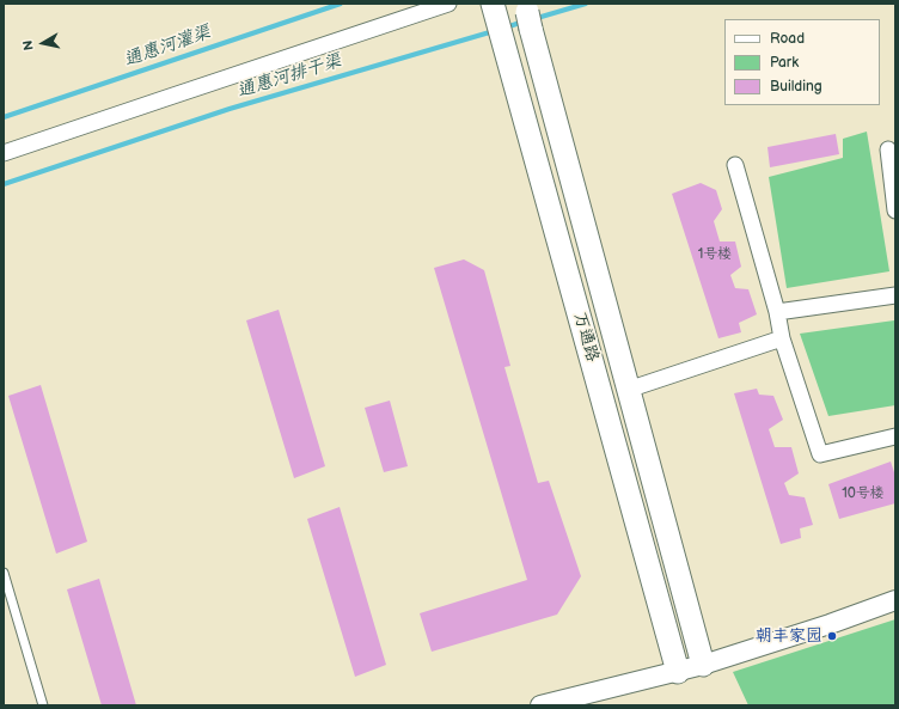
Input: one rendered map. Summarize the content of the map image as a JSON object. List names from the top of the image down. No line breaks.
{"streets":{"main road":["万通路"]},"water":["通惠河灌渠","通惠河排干渠"],"places":["朝丰家园"],"house_numbers":["1号楼","10号楼"],"legend":["Road","Park","Building"],"north":"left"}
